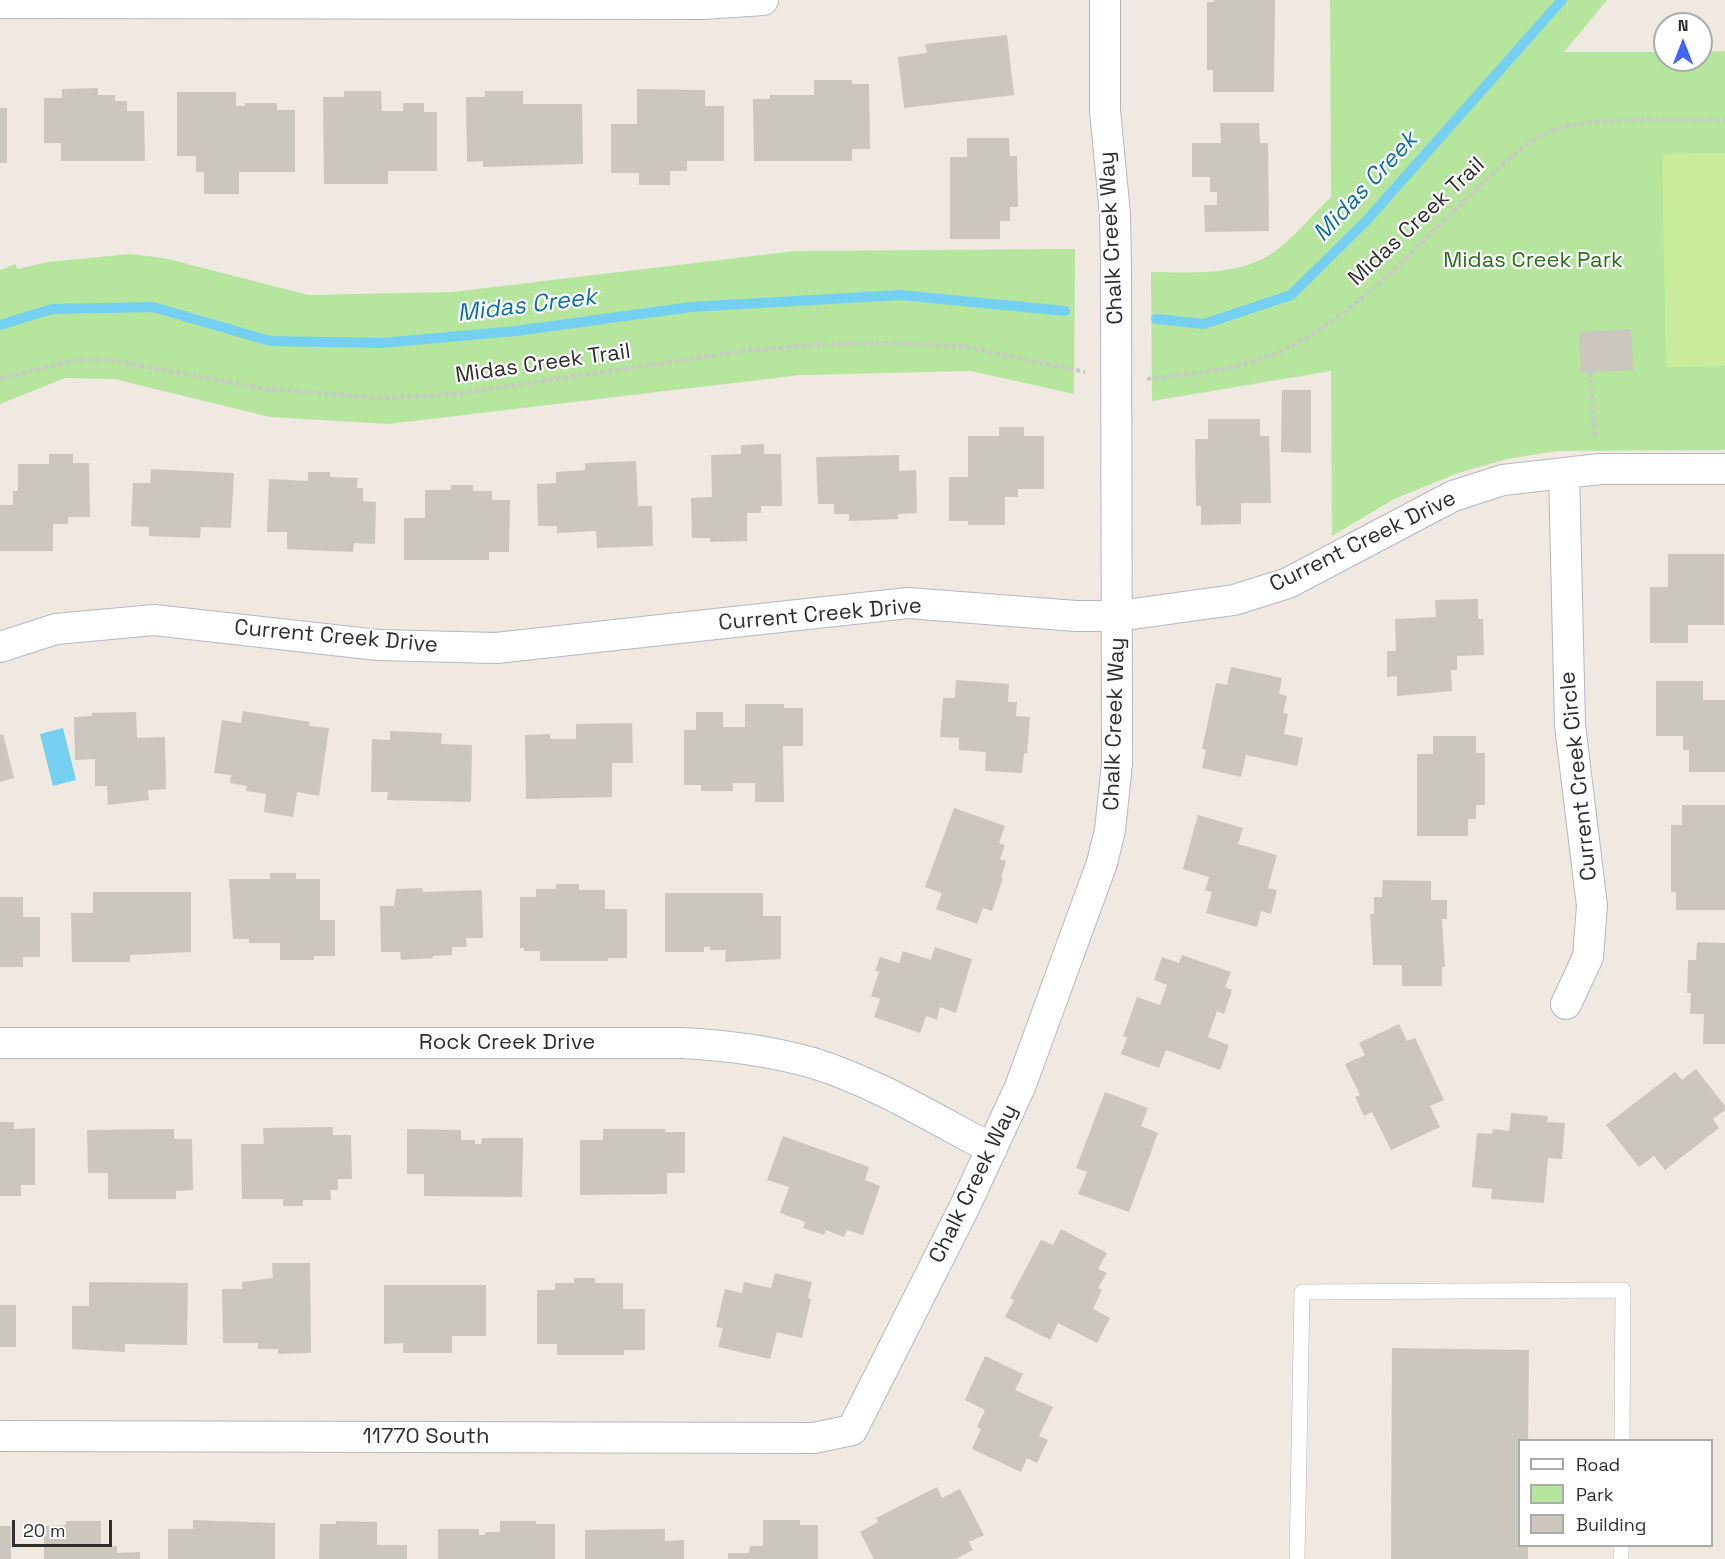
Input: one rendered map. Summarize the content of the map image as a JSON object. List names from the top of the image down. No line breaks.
{"streets":{"street":["Chalk Creek Way","Current Creek Drive","Current Creek Circle","Rock Creek Drive","11770 South"],"path":["Midas Creek Trail"]},"crossings":[["Midas Creek Trail","Chalk Creek Way"],["Chalk Creek Way","Current Creek Drive"],["Chalk Creek Way","Rock Creek Drive"],["Chalk Creek Way","11770 South"],["Current Creek Drive","Current Creek Circle"]],"water":["Midas Creek"],"parks":["Midas Creek Park"],"legend":["Road","Park","Building"],"scale_bar":"20 m","north":"top"}
